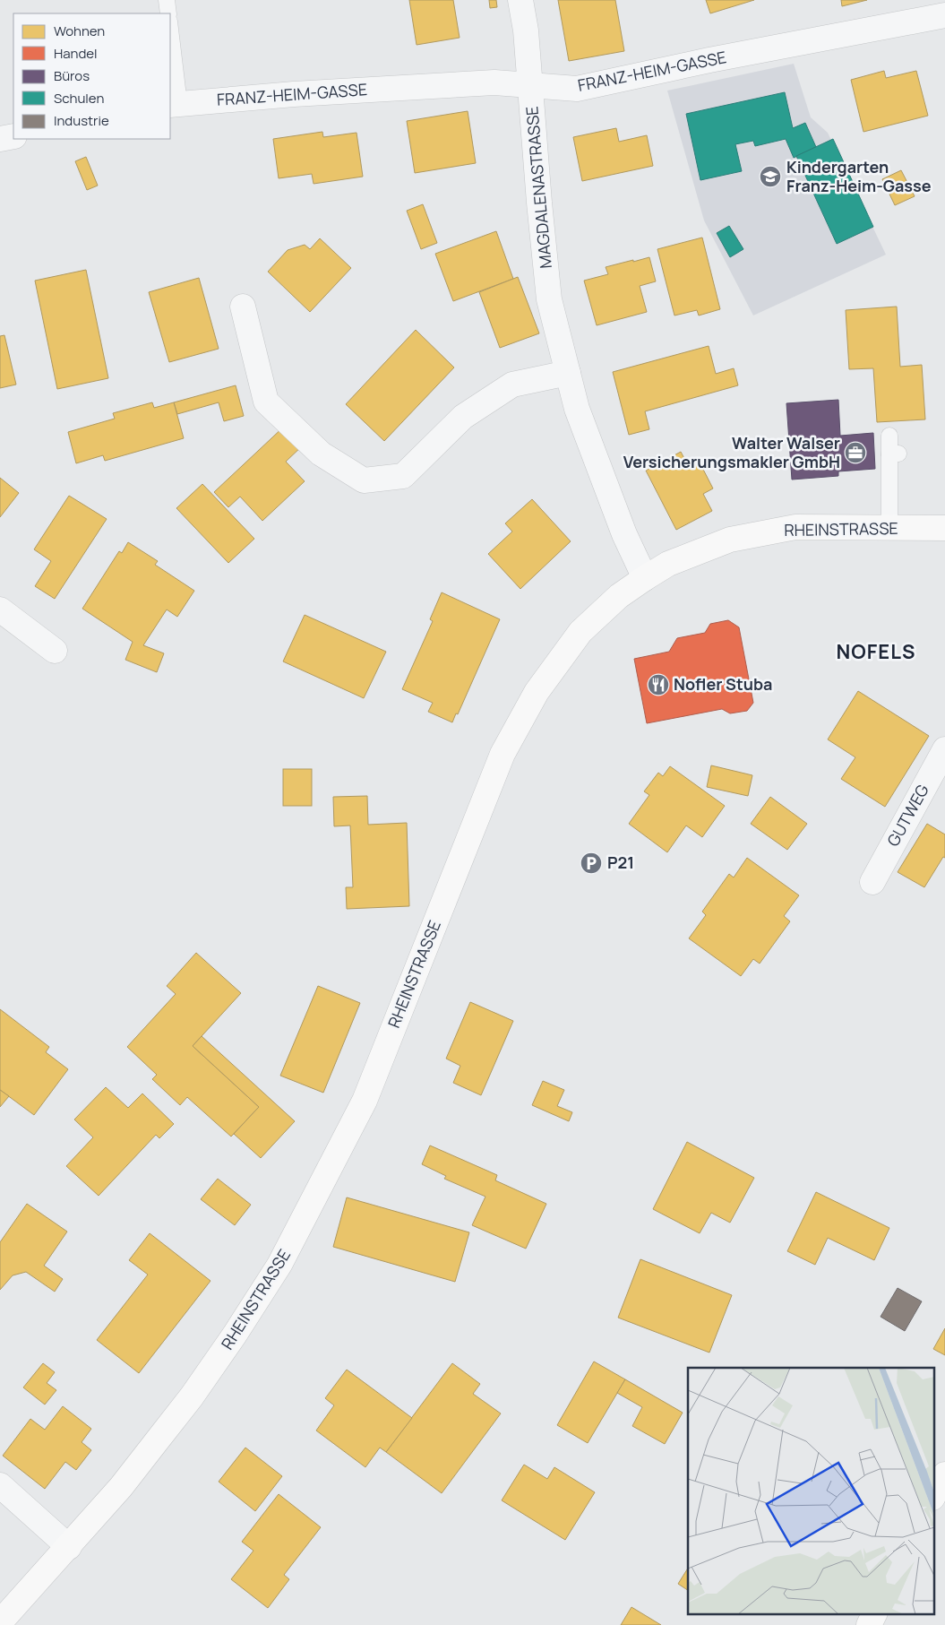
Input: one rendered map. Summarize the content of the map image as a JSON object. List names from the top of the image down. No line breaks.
{"streets":{"main road":["RHEINSTRASSE"],"street":["FRANZ-HEIM-GASSE","MAGDALENASTRASSE","GUTWEG"]},"crossings":[["FRANZ-HEIM-GASSE","MAGDALENASTRASSE"],["MAGDALENASTRASSE","RHEINSTRASSE"]],"districts":["NOFELS"],"places":{"school or university":["Kindergarten Franz-Heim-Gasse"],"office":["Walter Walser Versicherungsmakler GmbH"],"restaurant":["Nofler Stuba"],"parking":["P21"]},"legend":["Wohnen","Handel","Büros","Schulen","Industrie"]}
